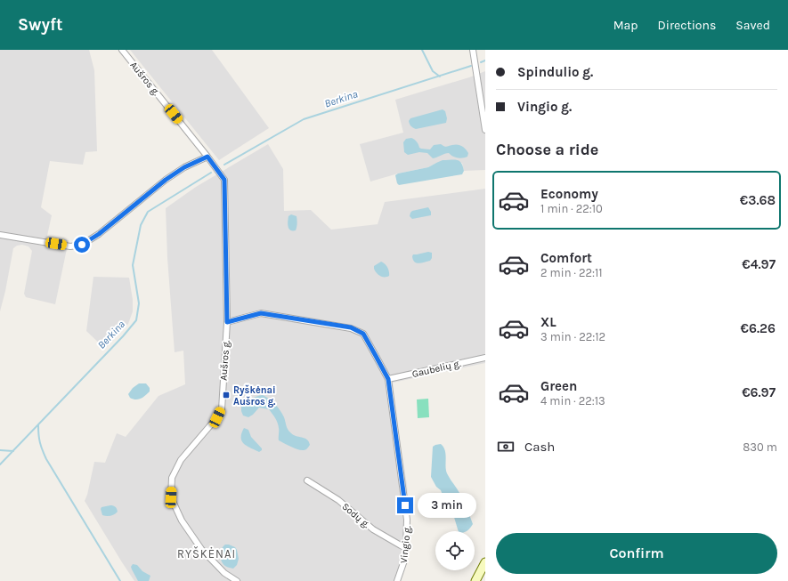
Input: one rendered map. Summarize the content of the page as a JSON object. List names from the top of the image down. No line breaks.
{"streets":{"street":["Aušros g.","Gaubelių g.","Sodų g.","Vingio g."]},"crossings":[["Aušros g.","Vingio g."],["Gaubelių g.","Vingio g."],["Sodų g.","Vingio g."]],"districts":["RYŠKĖNAI"],"water":["Berkina"],"places":{"transit":["Ryškėnai Aušros g."]},"page":{"header":"Swyft","nav":["Map","Directions","Saved"],"banner":["Spindulio g.","Vingio g."],"heading":"Choose a ride","list":[{"name":"Economy","note":"1 min · 22:10","value":"€3.68"},{"name":"Comfort","note":"2 min · 22:11","value":"€4.97"},{"name":"XL","note":"3 min · 22:12","value":"€6.26"},{"name":"Green","note":"4 min · 22:13","value":"€6.97"}],"pay":["Cash","830 m"],"bubble":"3 min","buttons":"Confirm"}}
